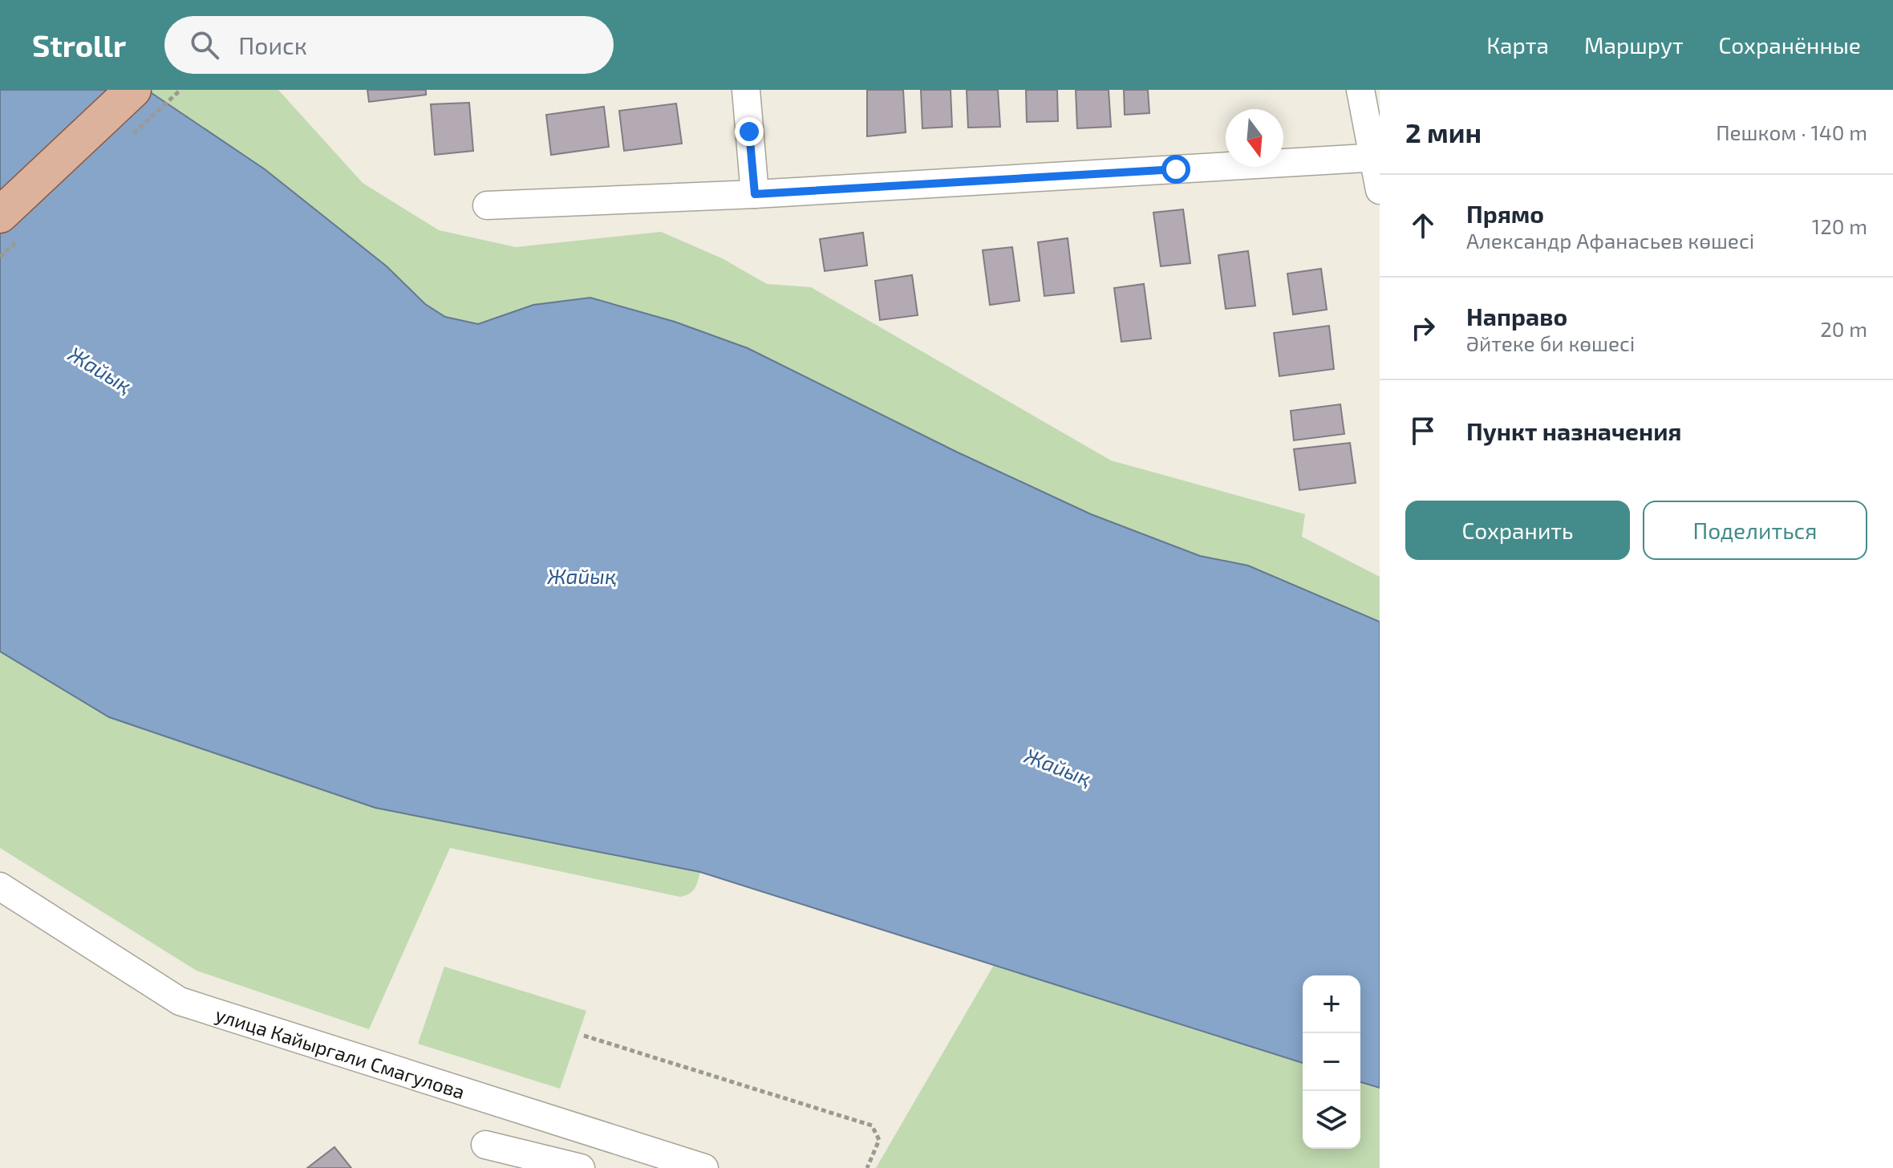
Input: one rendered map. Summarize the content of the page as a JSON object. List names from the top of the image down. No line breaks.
{"streets":{"street":["улица Кайыргали Смагулова"]},"water":["Жайық"],"north":"bottom","page":{"header":"Strollr","search":"Поиск","nav":["Карта","Маршрут","Сохранённые"],"heading":["2 мин","Пешком · 140 m"],"list":[["Прямо","Александр Афанасьев көшесі","120 m"],["Направо","Әйтеке би көшесі","20 m"],"Пункт назначения"],"buttons":["Сохранить","Поделиться"],"map_buttons":["+","−"]}}
